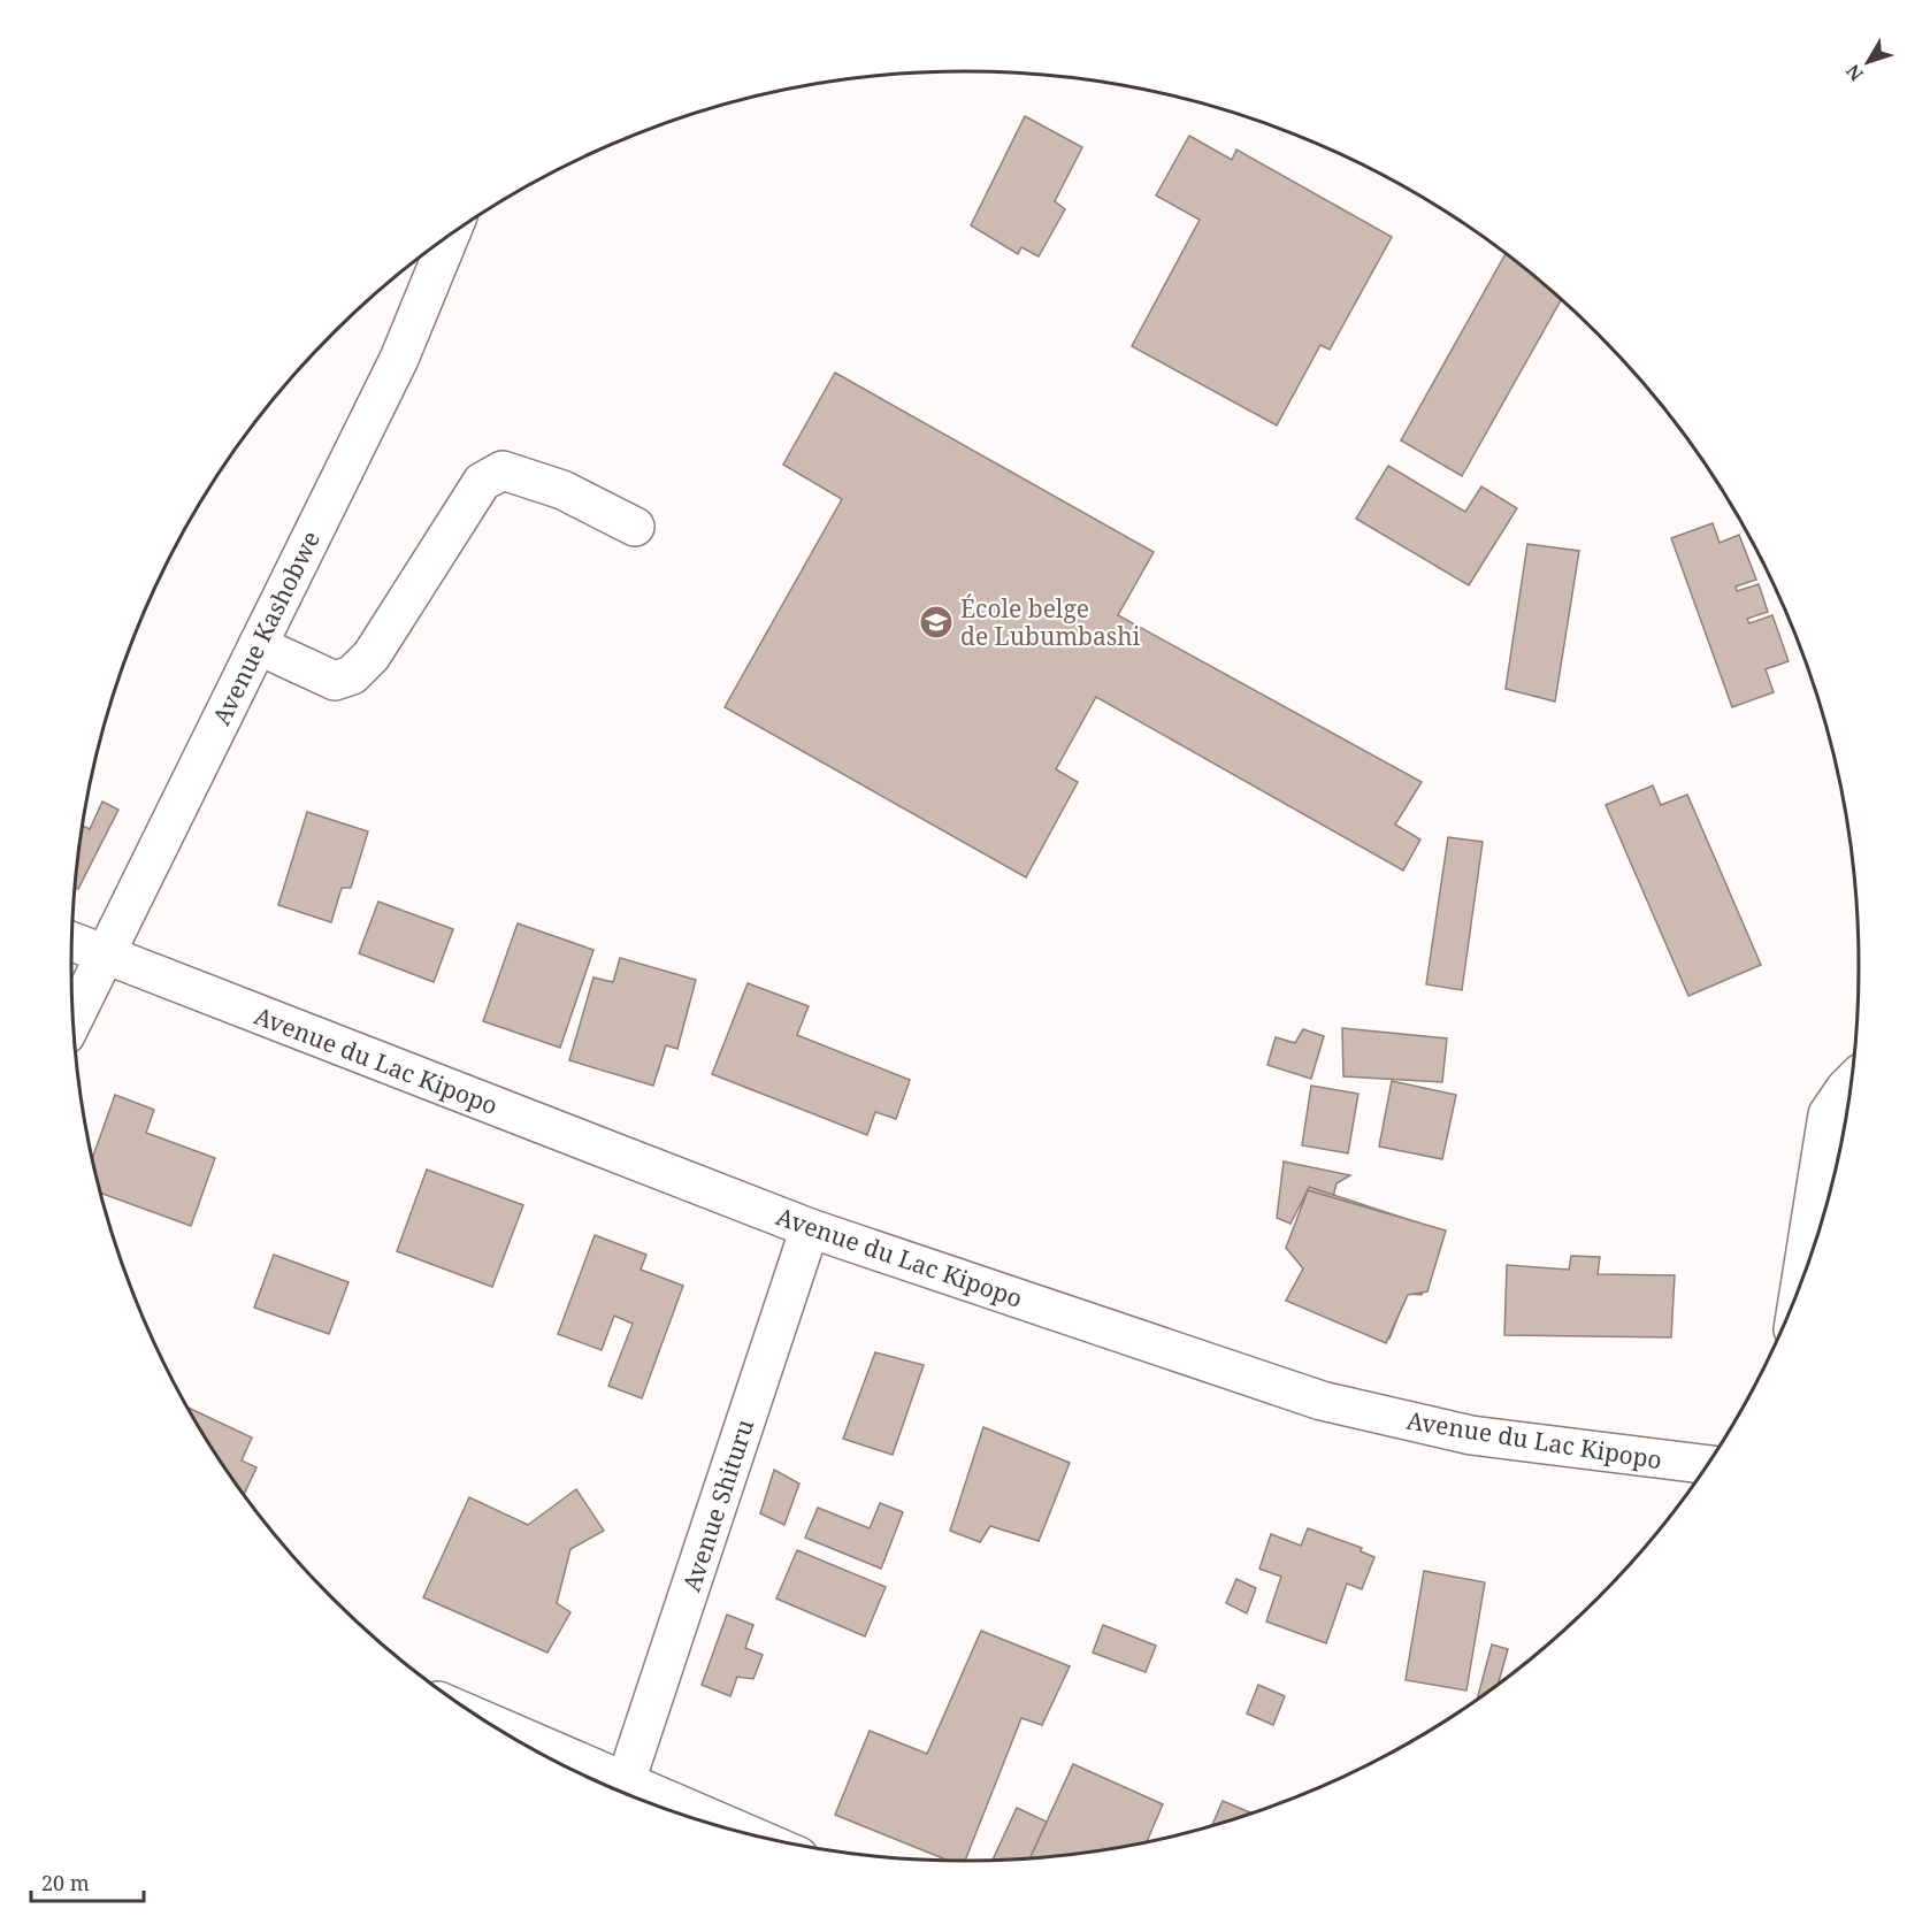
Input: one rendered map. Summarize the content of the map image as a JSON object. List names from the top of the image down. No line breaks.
{"streets":{"street":["Avenue Kashobwe","Avenue du Lac Kipopo","Avenue Shituru"]},"crossings":[["Avenue Kashobwe","Avenue du Lac Kipopo"],["Avenue du Lac Kipopo","Avenue Shituru"]],"places":{"school or university":["École belge de Lubumbashi"]},"scale_bar":"20 m","north":"bottom left"}
